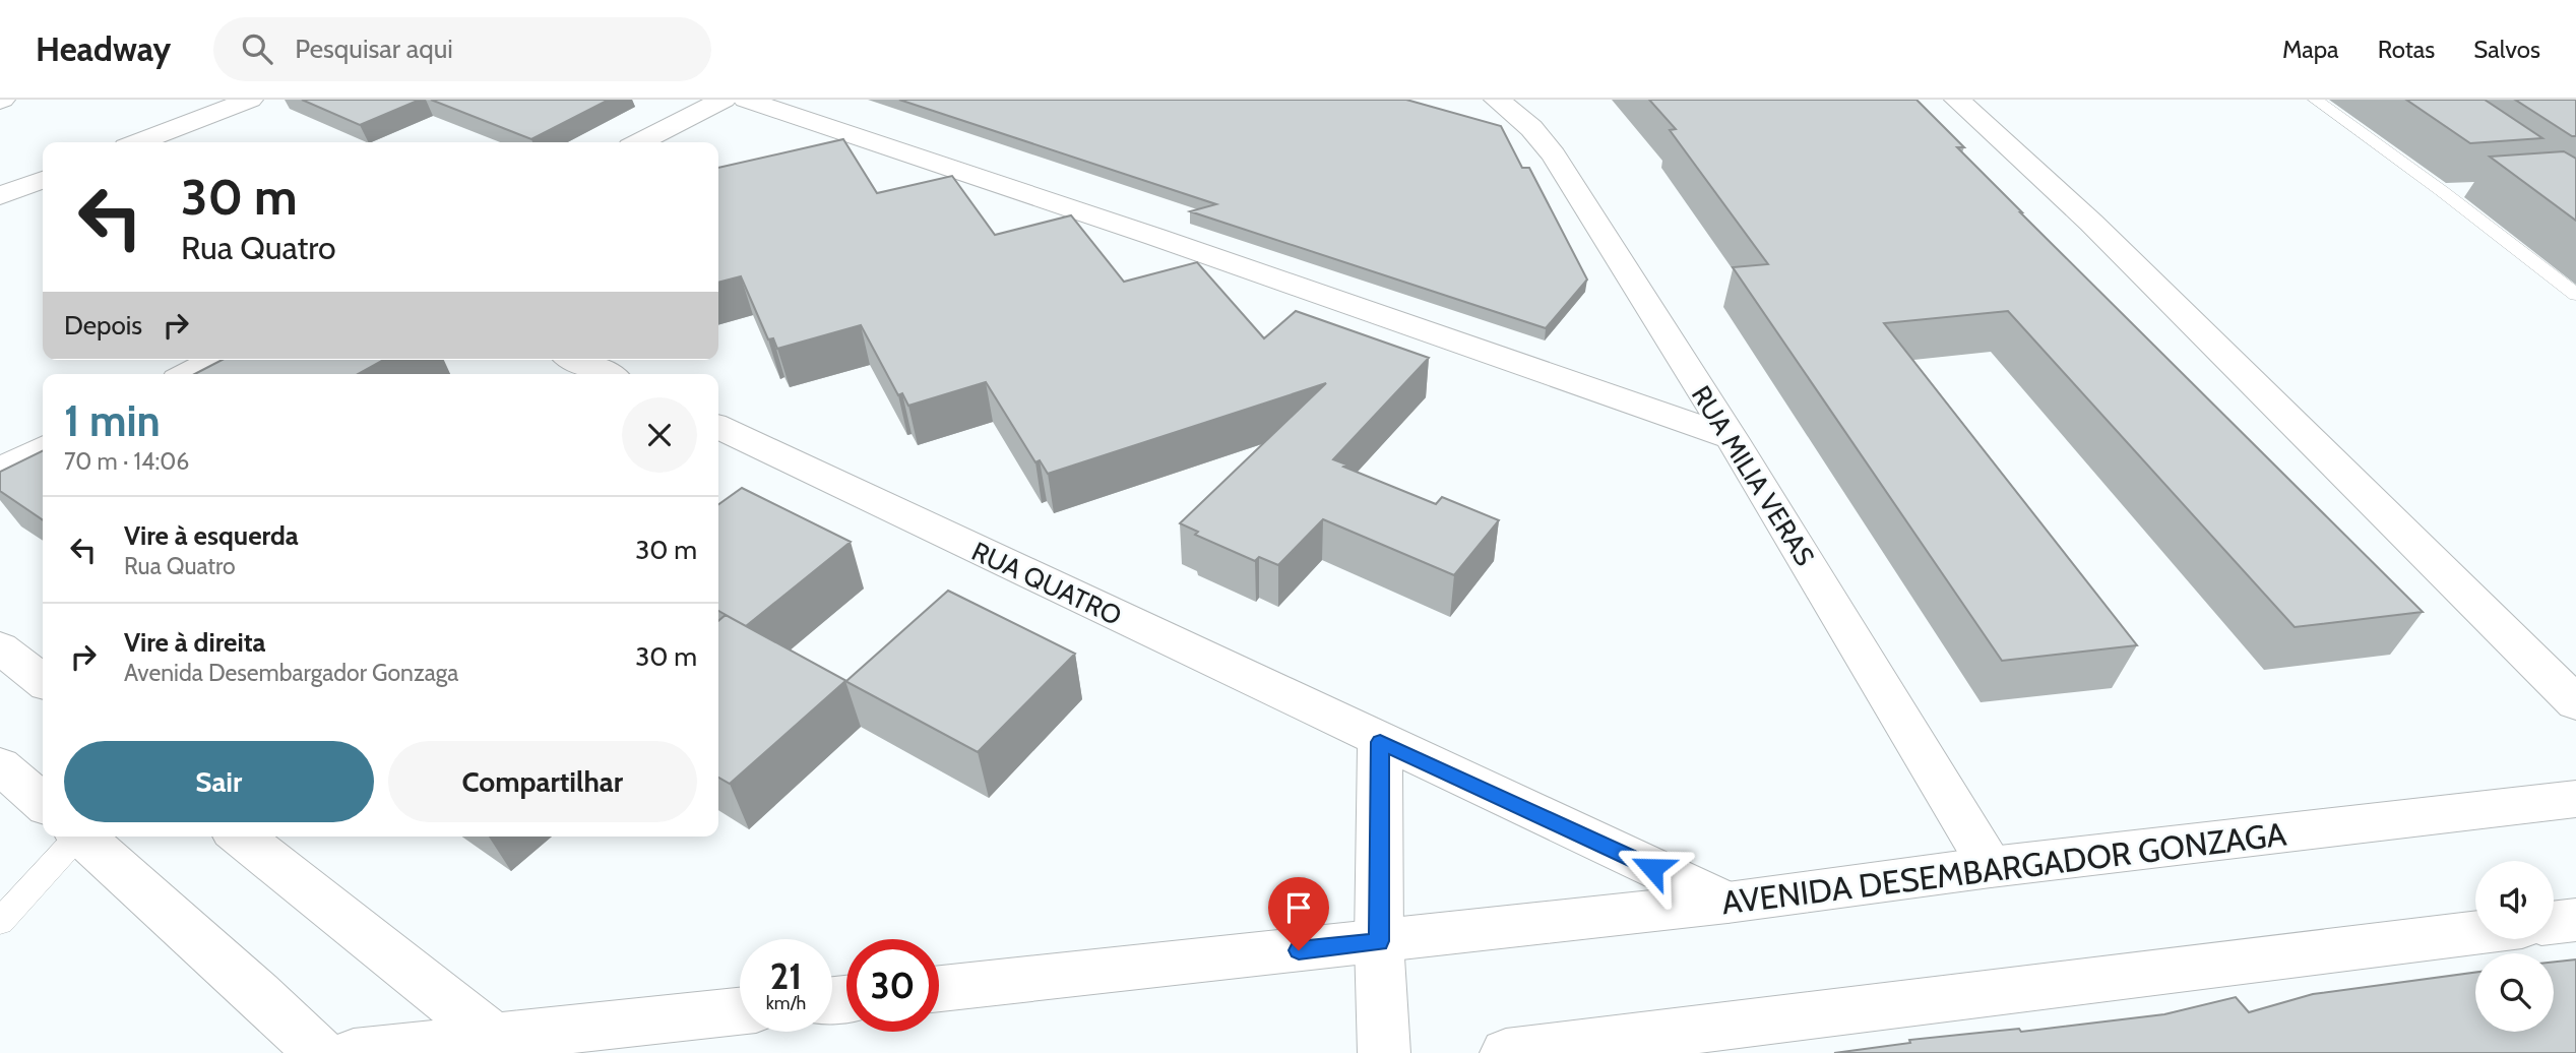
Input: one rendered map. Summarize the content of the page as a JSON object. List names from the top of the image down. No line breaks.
{"streets":{"street":["RUA MILIA VERAS","RUA QUATRO","AVENIDA DESEMBARGADOR GONZAGA"]},"crossings":[["RUA MILIA VERAS","AVENIDA DESEMBARGADOR GONZAGA"],["RUA QUATRO","AVENIDA DESEMBARGADOR GONZAGA"]],"page":{"header":"Headway","search":"Pesquisar aqui","nav":["Mapa","Rotas","Salvos"],"turn":["30 m","Rua Quatro"],"then":"Depois","heading":["1 min","70 m · 14:06"],"list":[{"name":"Vire à esquerda","note":"Rua Quatro","value":"30 m"},{"name":"Vire à direita","note":"Avenida Desembargador Gonzaga","value":"30 m"}],"buttons":["Sair","Compartilhar"],"speed":"21 km/h","limit":"30"}}
